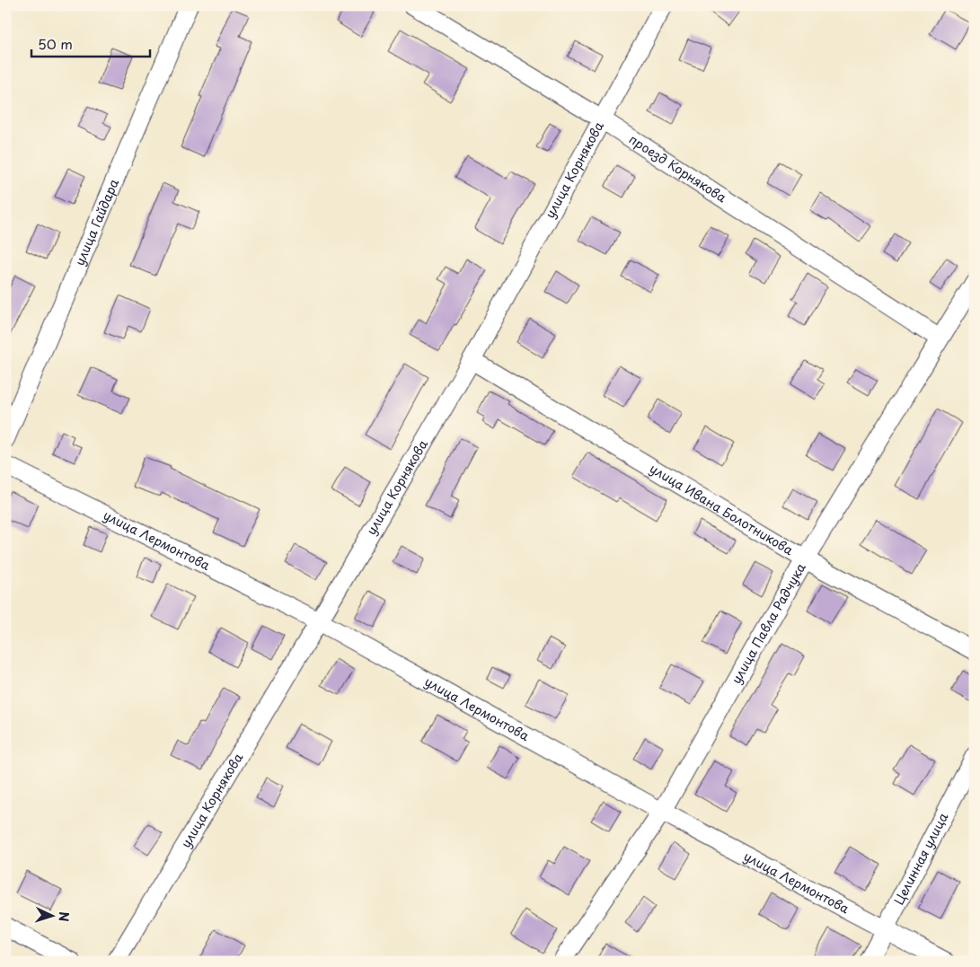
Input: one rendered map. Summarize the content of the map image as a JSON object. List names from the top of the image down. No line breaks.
{"streets":{"street":["проезд Корнякова","улица Корнякова","улица Гайдара","улица Ивана Болотникова","улица Лермонтова","улица Павла Радчука","Целинная улица"]},"crossings":[["проезд Корнякова","улица Корнякова"],["проезд Корнякова","улица Павла Радчука"],["улица Корнякова","улица Ивана Болотникова"],["улица Корнякова","улица Лермонтова"],["улица Ивана Болотникова","улица Павла Радчука"],["улица Лермонтова","улица Павла Радчука"],["улица Лермонтова","Целинная улица"]],"scale_bar":"50 m","north":"right"}
